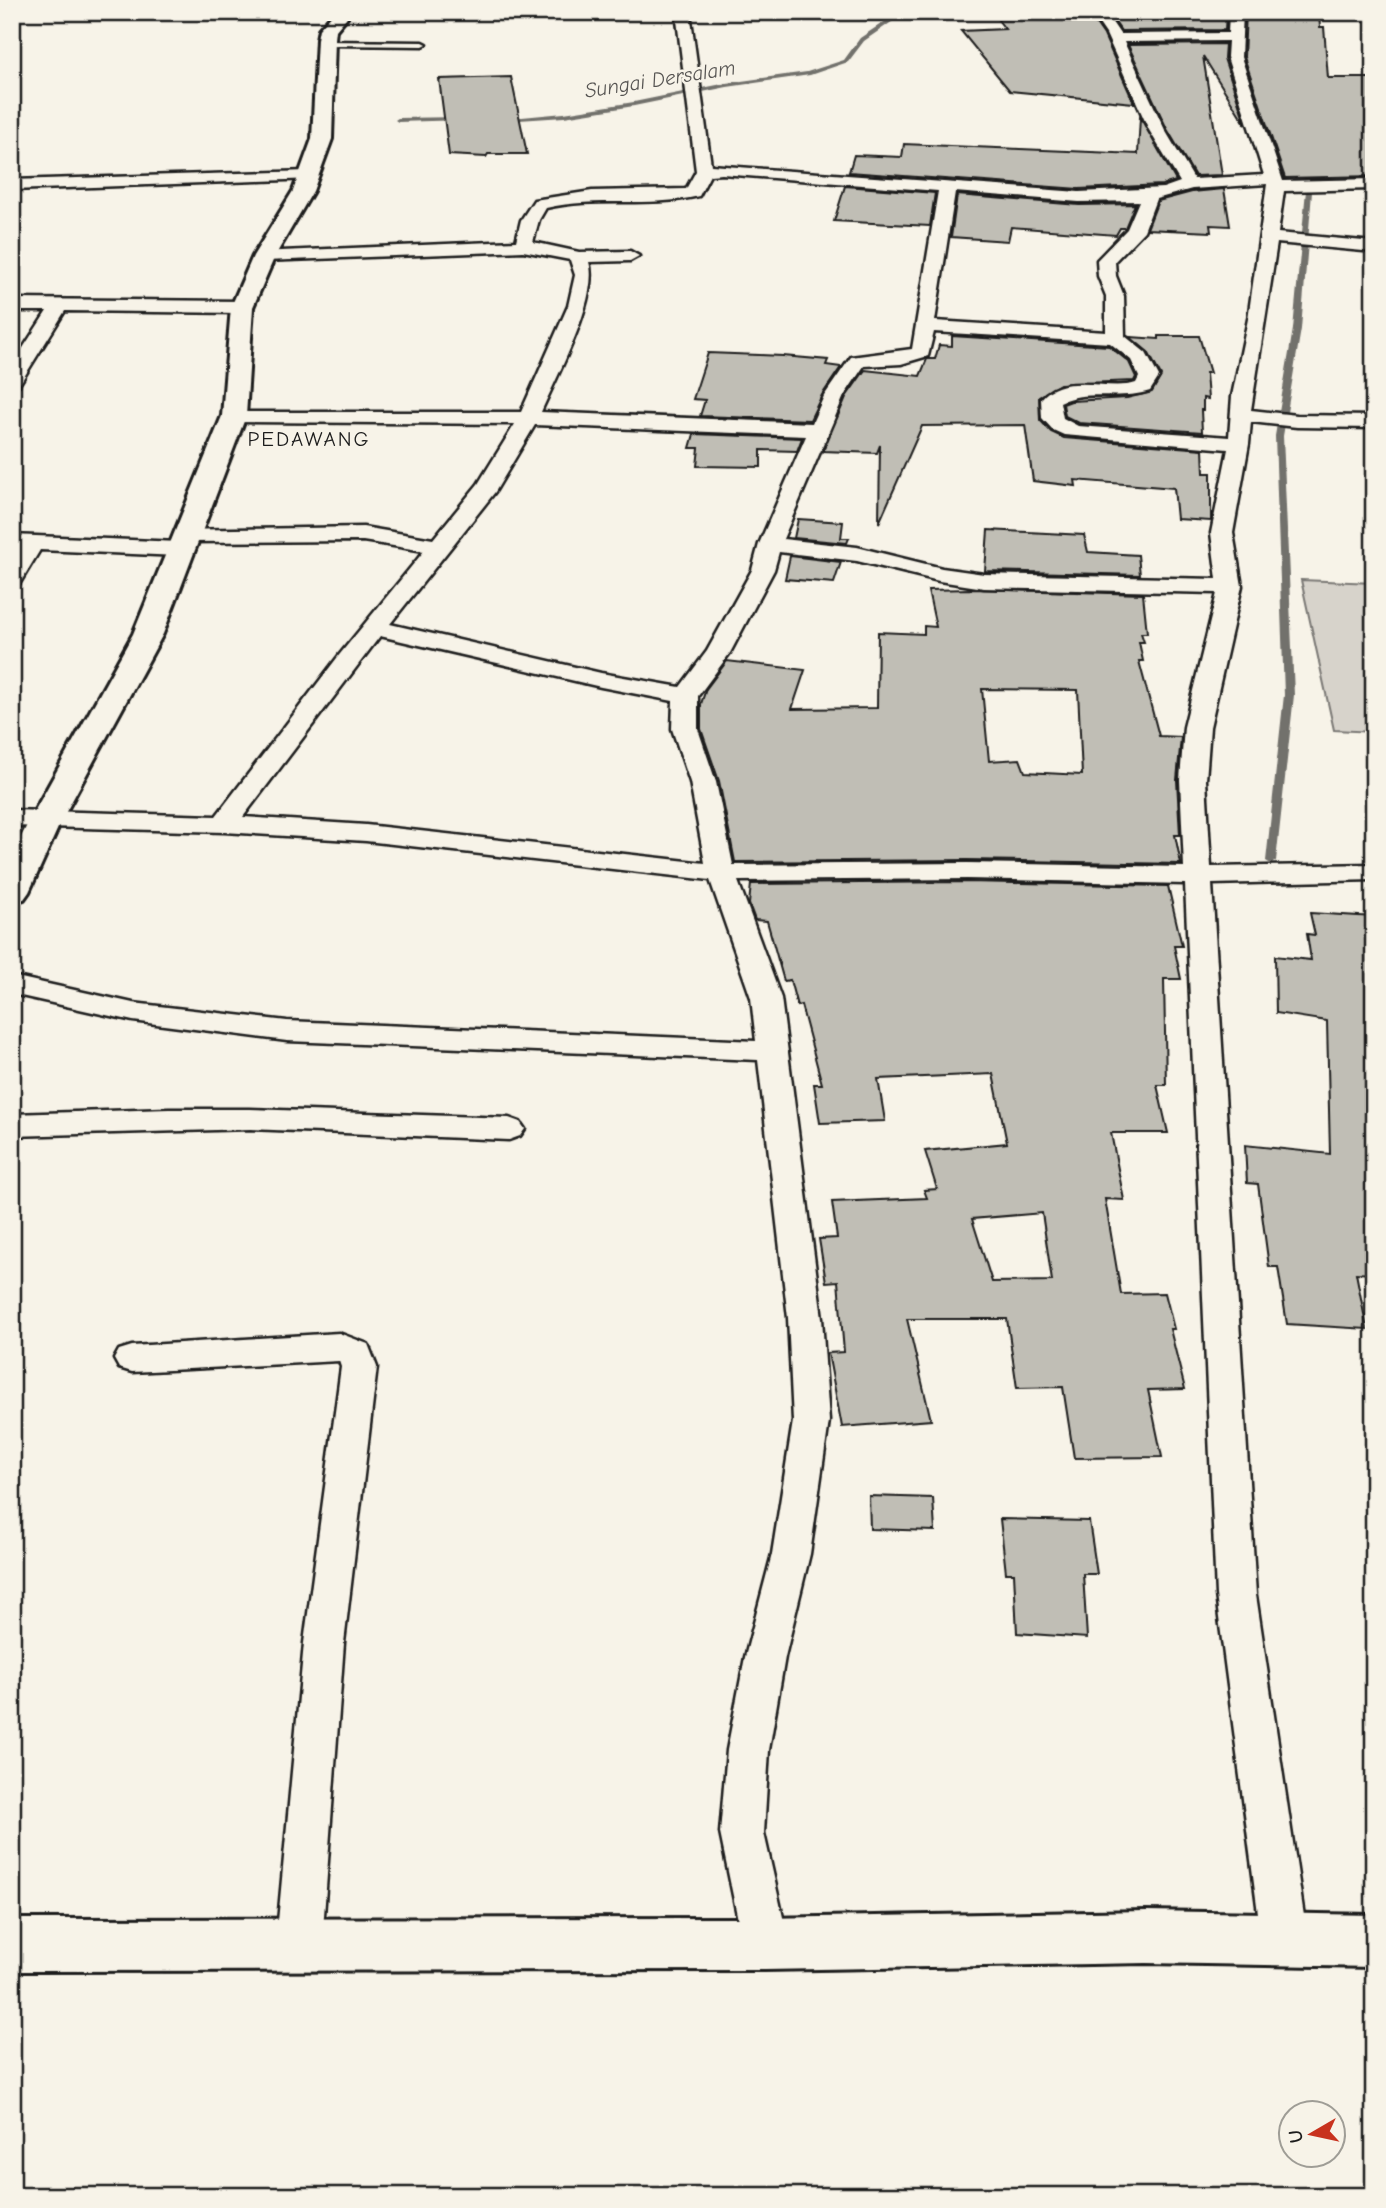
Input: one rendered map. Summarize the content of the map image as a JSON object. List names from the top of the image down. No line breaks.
{"districts":["PEDAWANG"],"water":["Sungai Dersalam"],"north":"left"}
